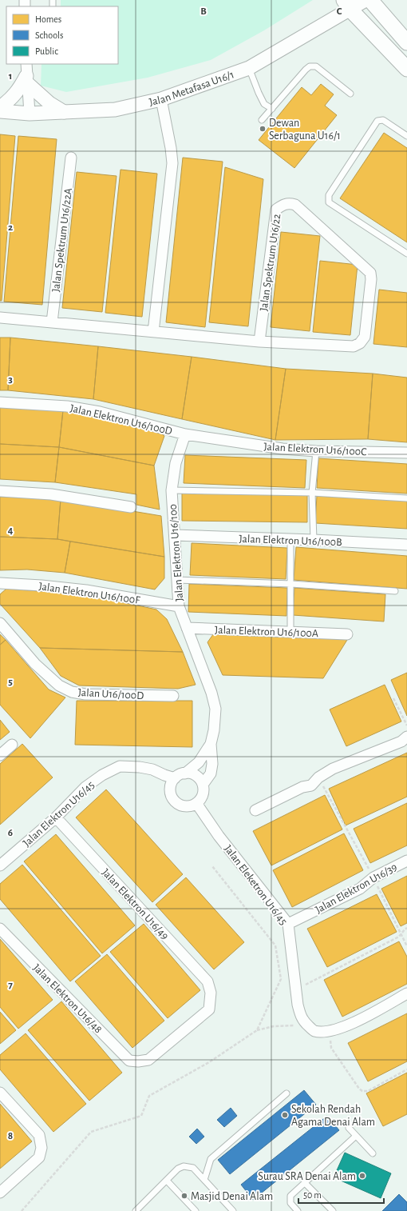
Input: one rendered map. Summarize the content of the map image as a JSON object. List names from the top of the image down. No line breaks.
{"streets":{"street":["Jalan Metafasa U16/1","Jalan Spektrum U16/22A","Jalan Spektrum U16/22","Jalan Elektron U16/100D","Jalan Elektron U16/100C","Jalan Elektron U16/100B","Jalan Elektron U16/100","Jalan Elektron U16/100F","Jalan Elektron U16/100A","Jalan U16/100D","Jalan Elektron U16/45","Jalan Eleketron U16/45","Jalan Elektron U16/39","Jalan Elektron U16/49","Jalan Elektron U16/48"]},"crossings":[["Jalan Spektrum U16/22A","Jalan Spektrum U16/22"],["Jalan Elektron U16/100D","Jalan Elektron U16/100C"],["Jalan Elektron U16/100D","Jalan Elektron U16/100"],["Jalan Elektron U16/100C","Jalan Elektron U16/100"],["Jalan Elektron U16/100B","Jalan Elektron U16/100"],["Jalan Elektron U16/100","Jalan Elektron U16/100F"],["Jalan Elektron U16/100","Jalan Elektron U16/100A"],["Jalan Elektron U16/45","Jalan Eleketron U16/45"],["Jalan Elektron U16/45","Jalan Elektron U16/49"],["Jalan Eleketron U16/45","Jalan Elektron U16/39"],["Jalan Elektron U16/49","Jalan Elektron U16/48"]],"places":["Dewan Serbaguna U16/1","Sekolah Rendah Agama Denai Alam","Surau SRA Denai Alam","Masjid Denai Alam"],"legend":["Homes","Schools","Public"],"scale_bar":"50 m","grid":{"columns":["B","C"],"rows":["1","2","3","4","5","6","7","8"]}}
